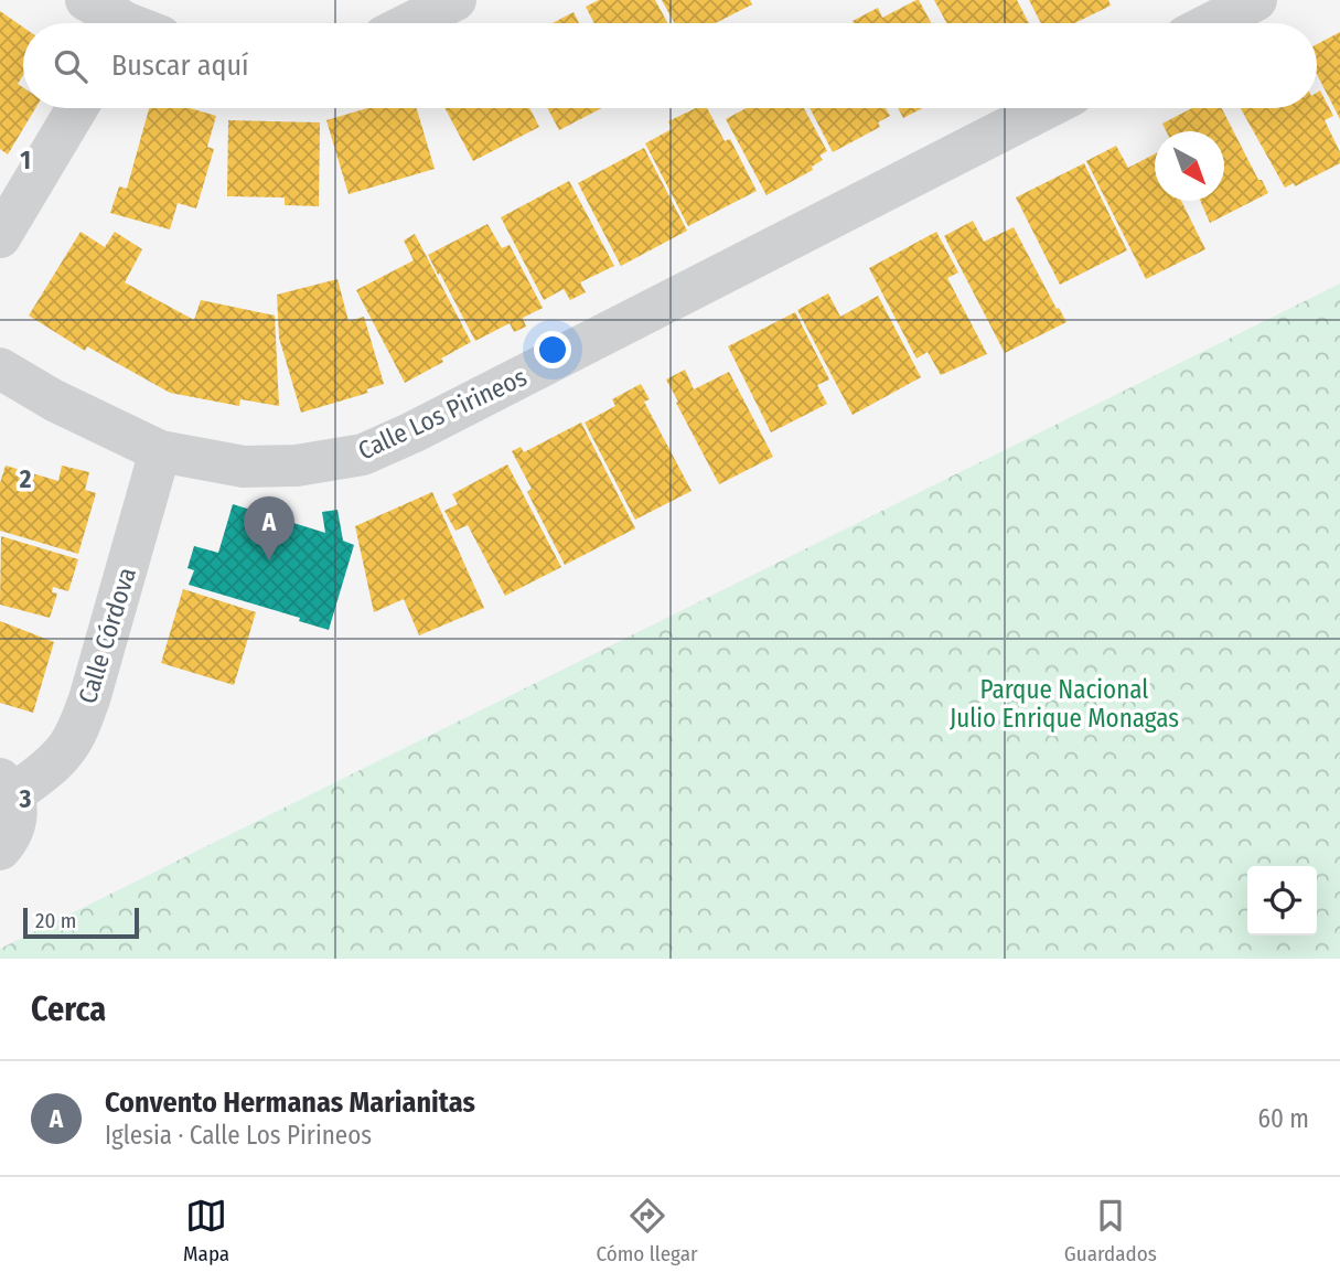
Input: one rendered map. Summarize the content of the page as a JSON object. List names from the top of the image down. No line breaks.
{"streets":{"street":["Calle Los Pirineos","Calle Córdova"]},"crossings":[["Calle Los Pirineos","Calle Córdova"]],"parks":["Parque Nacional Julio Enrique Monagas"],"scale_bar":"20 m","north":"bottom right","page":{"search":"Buscar aquí","pins":"A","scale":"20 m","heading":"Cerca","list":[{"mark":"A","name":"Convento Hermanas Marianitas","note":"Iglesia · Calle Los Pirineos","value":"60 m"}],"nav":["Mapa","Cómo llegar","Guardados"]},"grid":{"rows":["1","2","3"]}}
